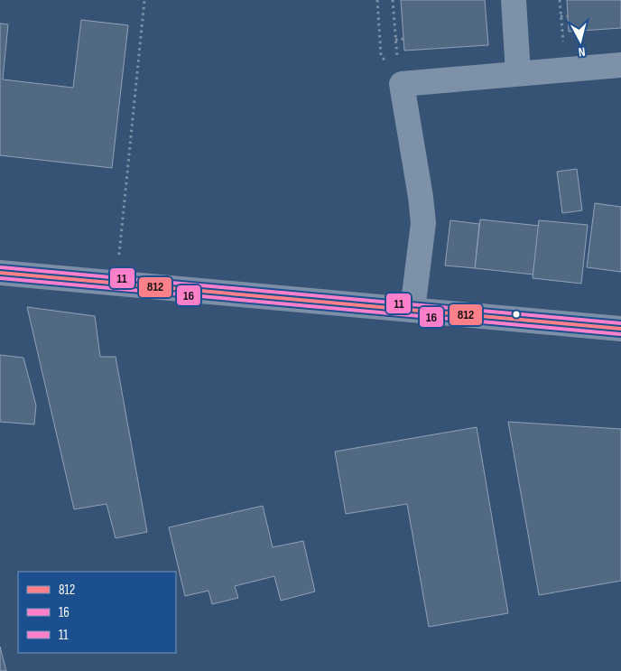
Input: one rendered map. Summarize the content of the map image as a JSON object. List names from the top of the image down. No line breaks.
{"lines":["transit line 11","transit line 812","transit line 16"],"legend":["812","16","11"],"north":"bottom"}
